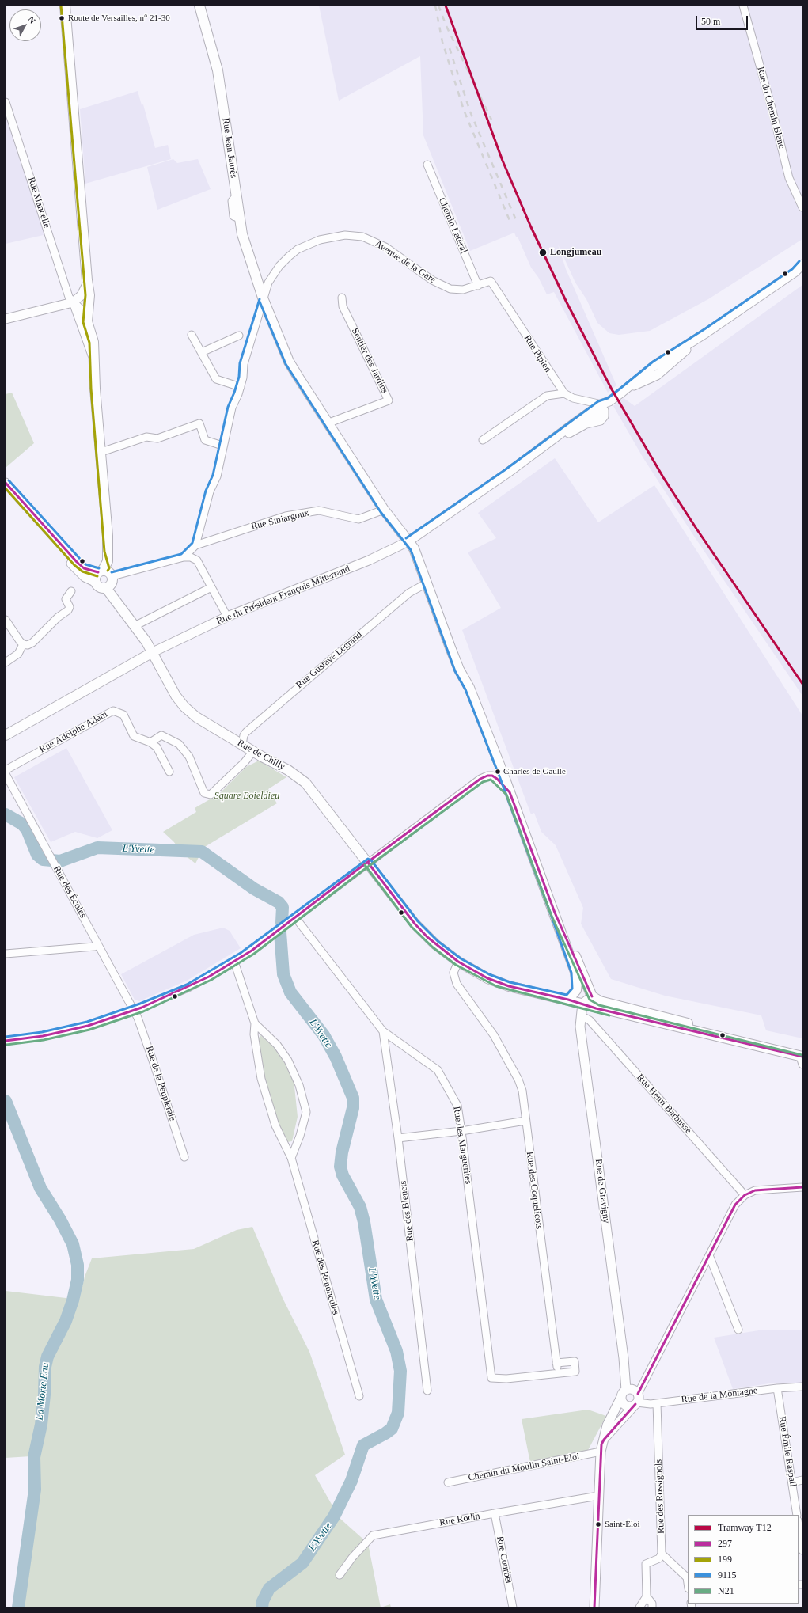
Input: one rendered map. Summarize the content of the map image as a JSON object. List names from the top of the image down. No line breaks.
{"streets":{"main road":["Rue Jean Jaurès","Rue du Président François Mitterrand","Rue de Chilly"],"street":["Rue du Chemin Blanc","Rue Mancelle","Chemin Latéral","Avenue de la Gare","Rue Pipien","Sentier des Jardins","Rue Siniargoux","Rue Gustave Legrand","Rue Adolphe Adam","Rue des Écoles","Rue de la Peupleraie","Rue Henri Barbusse","Rue des Marguerites","Rue des Coquelicots","Rue de Gravigny","Rue des Bleuets","Rue des Renoncules","Rue de la Montagne","Rue Émile Raspail","Chemin du Moulin Saint-Eloi","Rue des Rossignols","Rue Rodin","Rue Courbet"]},"crossings":[["Rue Jean Jaurès","Avenue de la Gare"],["Rue Jean Jaurès","Sentier des Jardins"],["Rue Jean Jaurès","Rue Siniargoux"],["Rue Jean Jaurès","Rue du Président François Mitterrand"],["Rue Jean Jaurès","Rue Gustave Legrand"],["Chemin Latéral","Avenue de la Gare"],["Avenue de la Gare","Rue Pipien"],["Avenue de la Gare","Rue Siniargoux"],["Rue du Président François Mitterrand","Rue de Chilly"],["Rue Gustave Legrand","Rue de Chilly"],["Rue de Chilly","Rue des Coquelicots"],["Rue de Chilly","Rue de Gravigny"],["Rue des Écoles","Rue de la Peupleraie"],["Rue Henri Barbusse","Rue de Gravigny"],["Rue des Marguerites","Rue des Coquelicots"],["Rue des Marguerites","Rue des Bleuets"],["Rue de la Montagne","Rue Émile Raspail"],["Rue de la Montagne","Rue des Rossignols"],["Rue Rodin","Rue Courbet"]],"water":["L'Yvette","La Morte Eau"],"parks":["Square Boieldieu"],"places":["Route de Versailles, n° 21-30","Longjumeau","Charles de Gaulle","Saint-Éloi"],"lines":["tram line T12","transit line 199","transit line 9115","transit line 297","transit line N21"],"legend":["Tramway T12","297","199","9115","N21"],"scale_bar":"50 m","north":"top right"}
